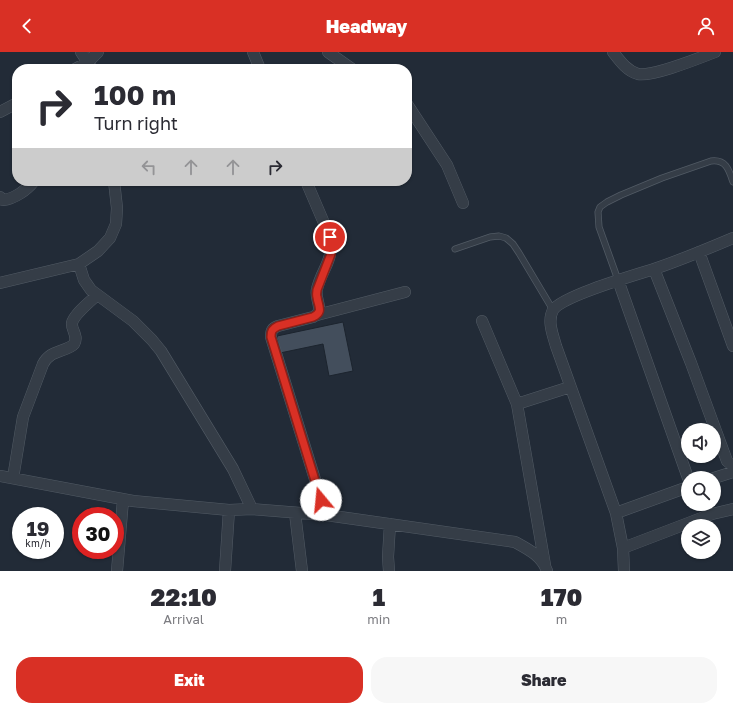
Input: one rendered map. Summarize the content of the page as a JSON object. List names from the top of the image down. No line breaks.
{"page":{"header":"Headway","turn":["100 m","Turn right"],"speed":"19 km/h","limit":"30","eta":["22:10","Arrival","1","min","170","m"],"buttons":["Exit","Share"]}}
